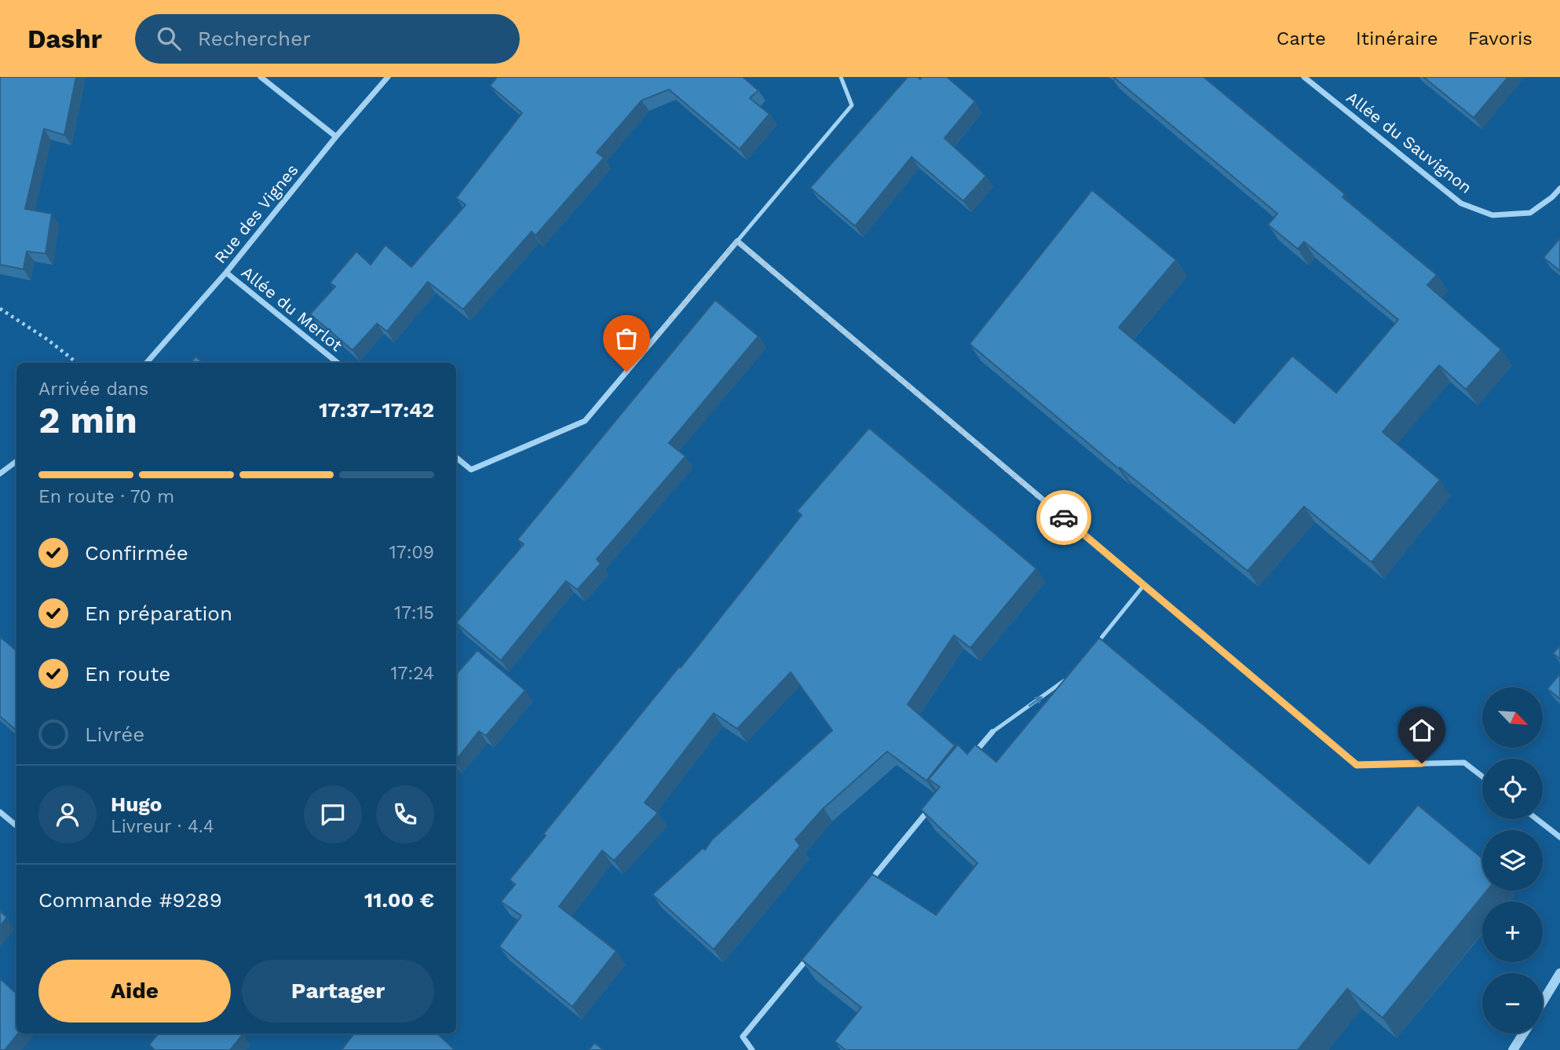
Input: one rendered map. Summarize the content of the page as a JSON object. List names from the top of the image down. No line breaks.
{"streets":{"street":["Allée du Sauvignon","Rue des Vignes","Allée du Merlot"]},"crossings":[["Rue des Vignes","Allée du Merlot"]],"north":"bottom right","page":{"header":"Dashr","search":"Rechercher","nav":["Carte","Itinéraire","Favoris"],"heading":["2 min","Arrivée dans","17:37–17:42"],"panel":["Hugo","Livreur · 4.4","Commande #9289","11.00 €"],"bar":"En route · 70 m","list":[["Confirmée","17:09"],["En préparation","17:15"],["En route","17:24"],"Livrée"],"map_buttons":["+","−"],"buttons":["Aide","Partager"]}}
